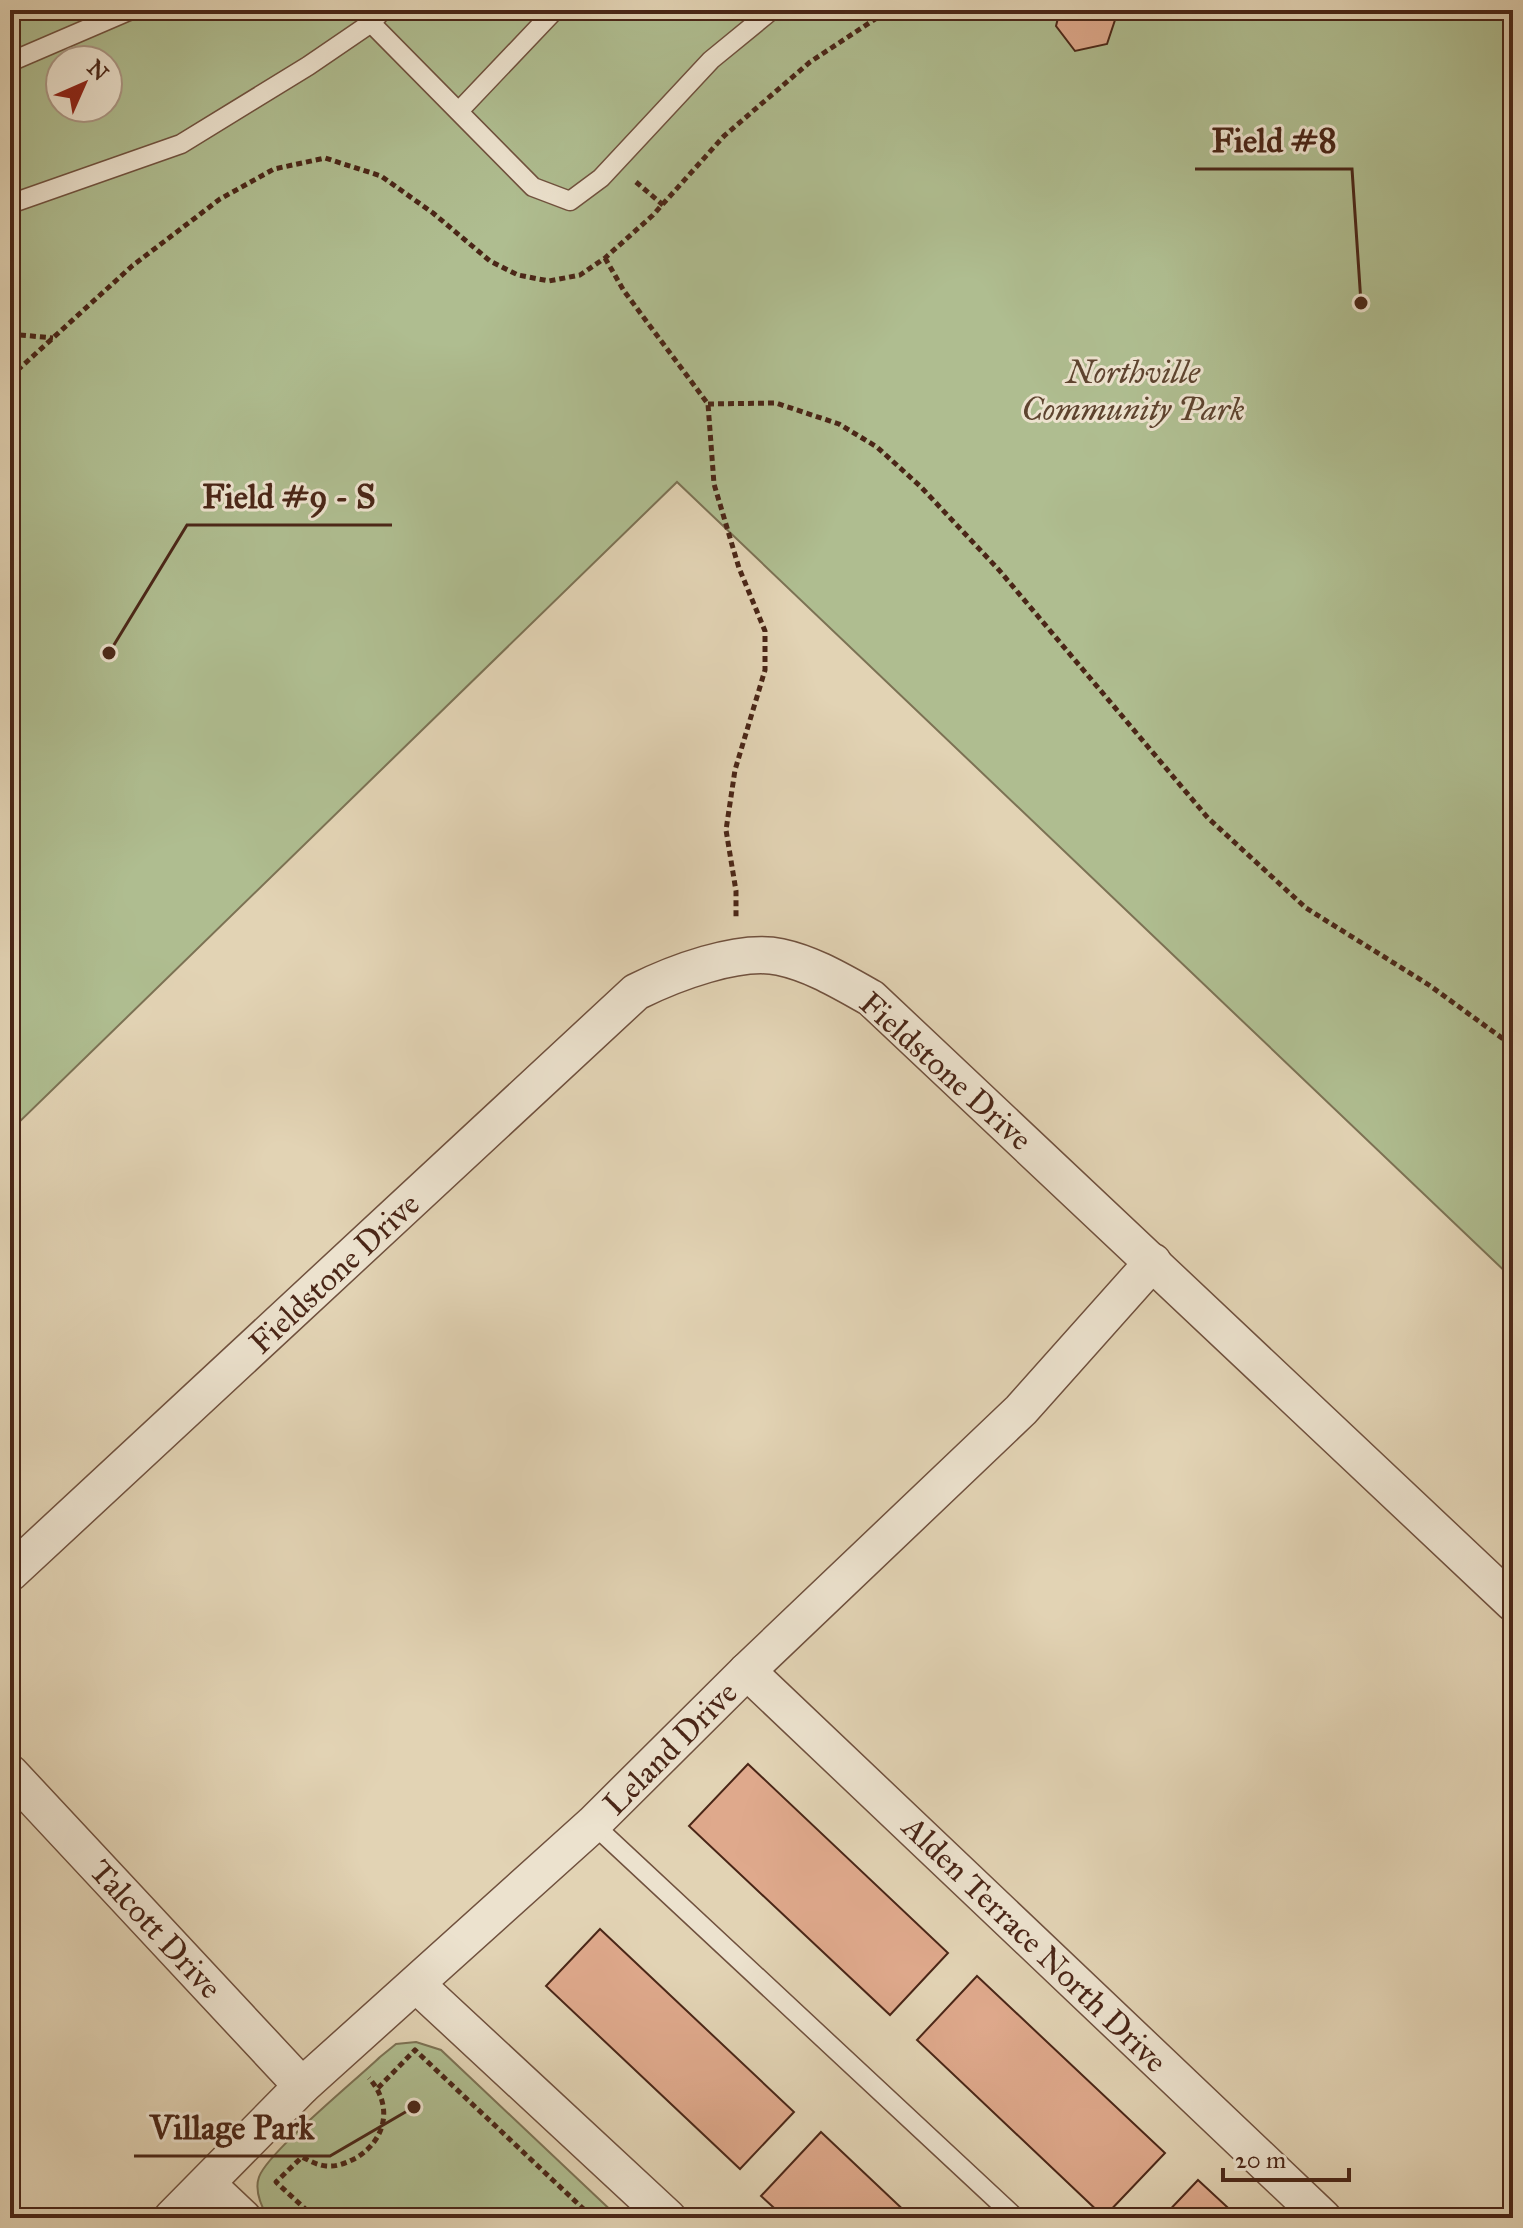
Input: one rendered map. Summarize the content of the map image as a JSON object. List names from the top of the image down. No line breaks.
{"streets":{"street":["Fieldstone Drive","Leland Drive","Talcott Drive","Alden Terrace North Drive"]},"crossings":[["Fieldstone Drive","Leland Drive"],["Leland Drive","Talcott Drive"],["Leland Drive","Alden Terrace North Drive"]],"parks":["Northville Community Park"],"places":["Field #8","Field #9 - S","Village Park"],"scale_bar":"20 m","north":"top right"}
